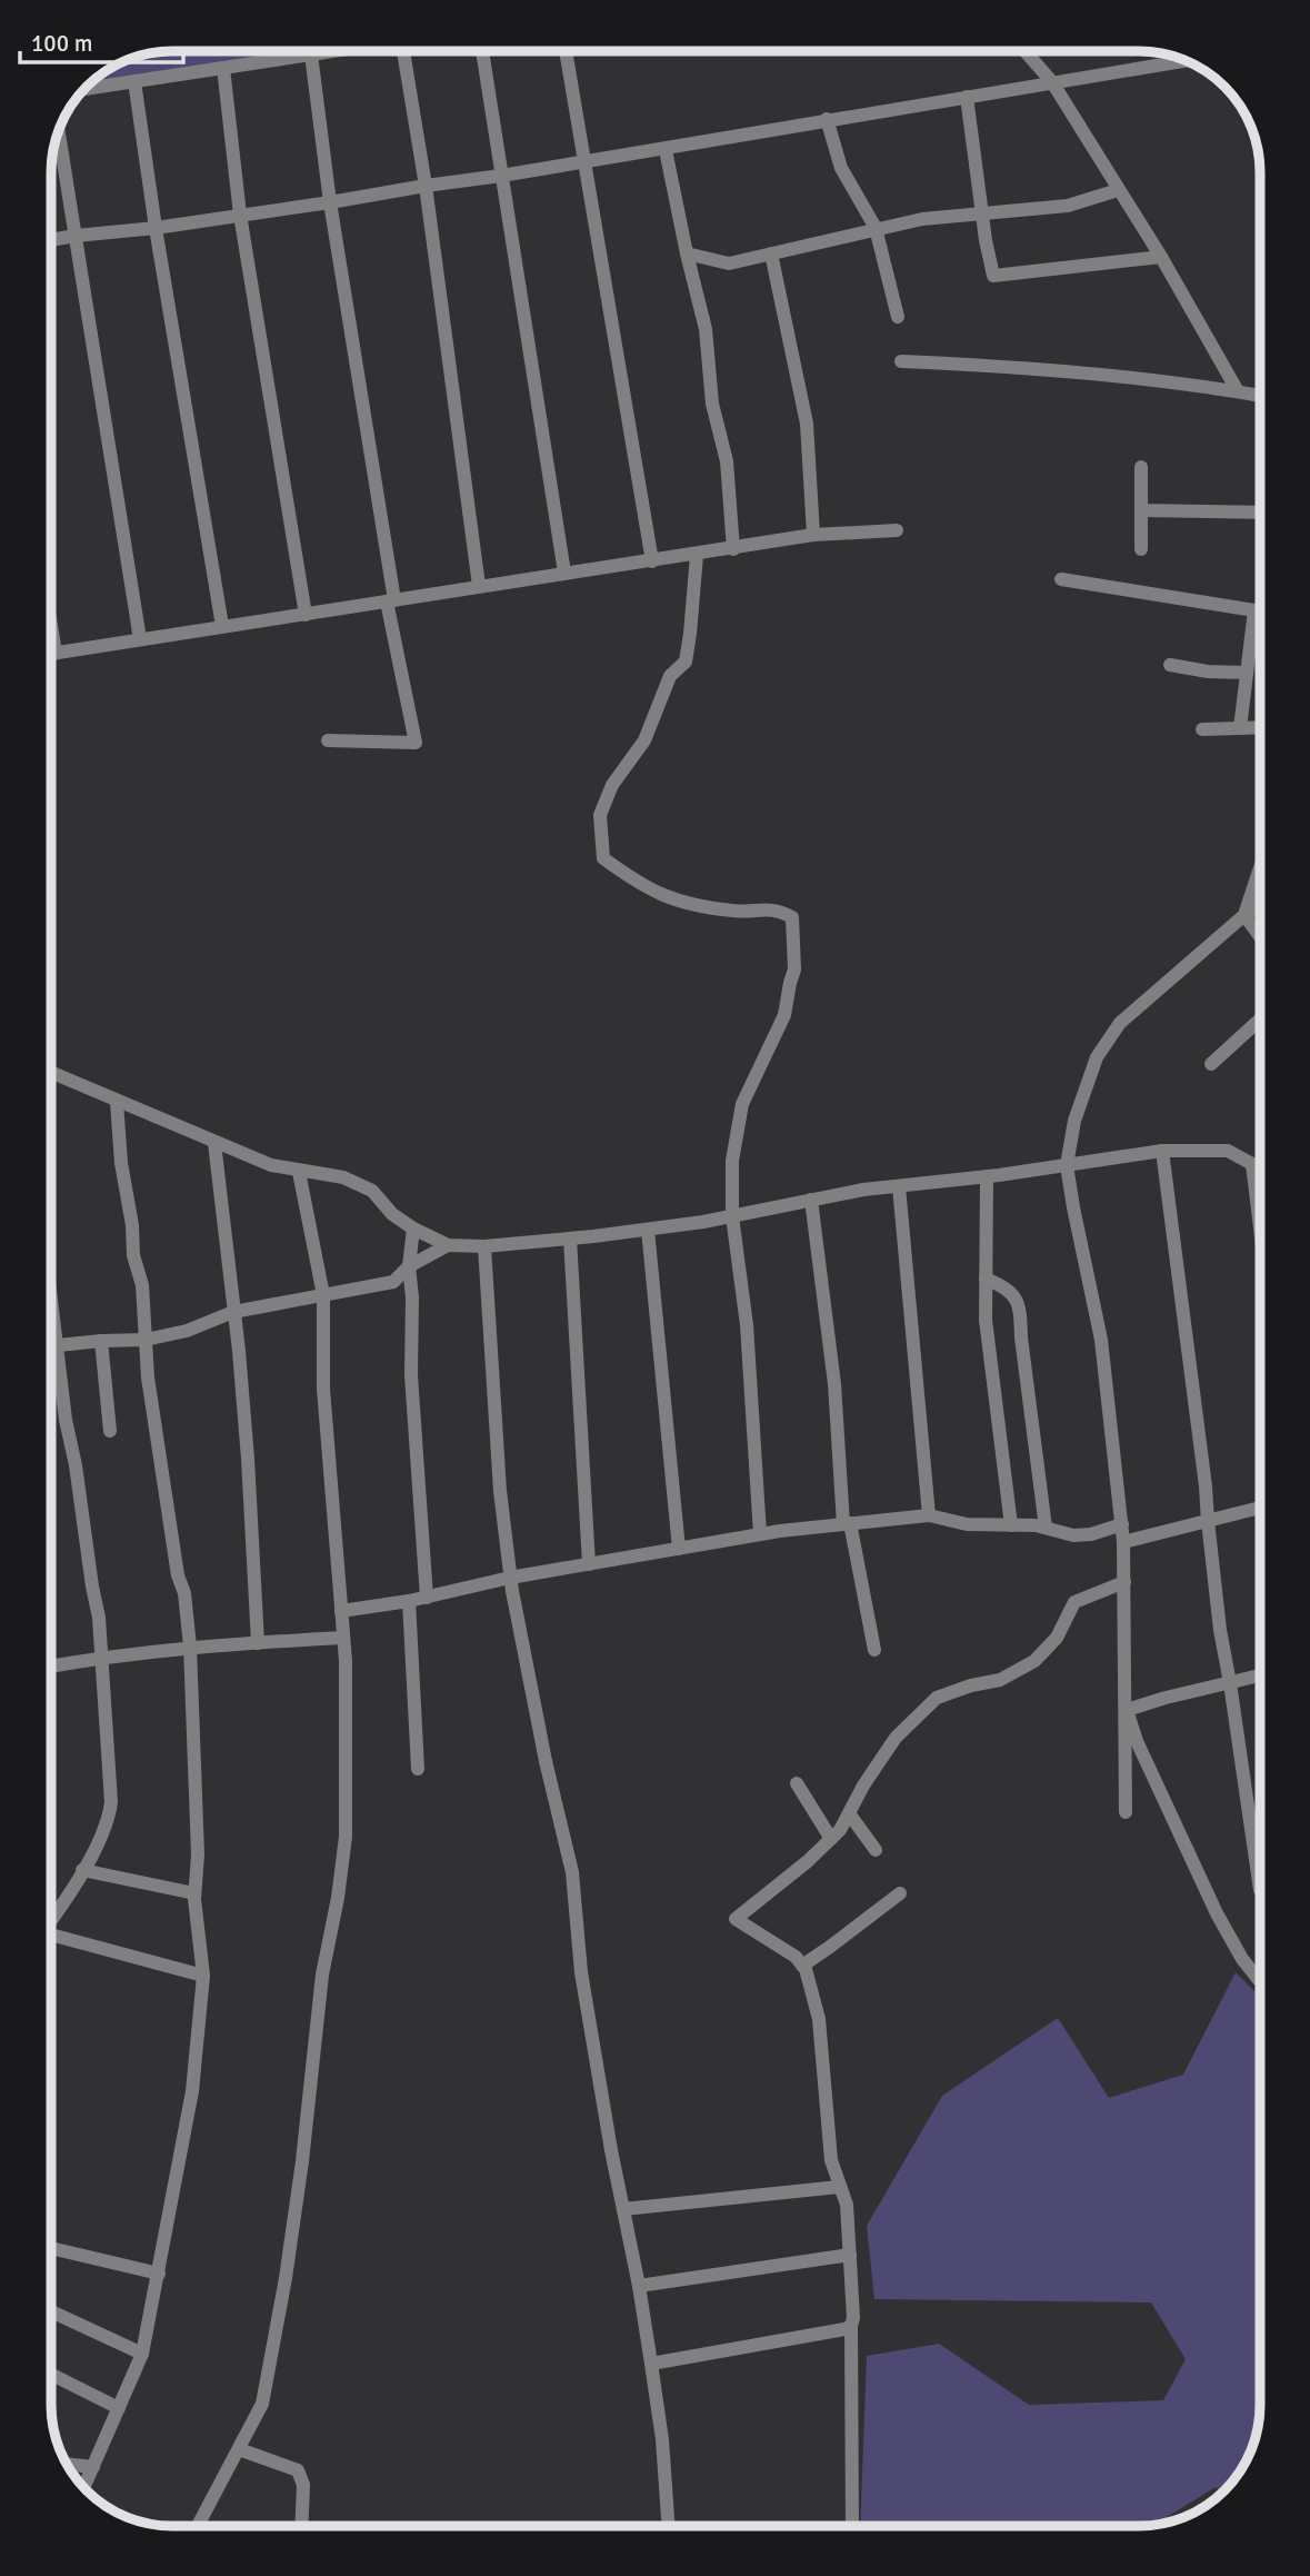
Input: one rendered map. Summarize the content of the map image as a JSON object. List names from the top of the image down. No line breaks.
{"scale_bar":"100 m"}
